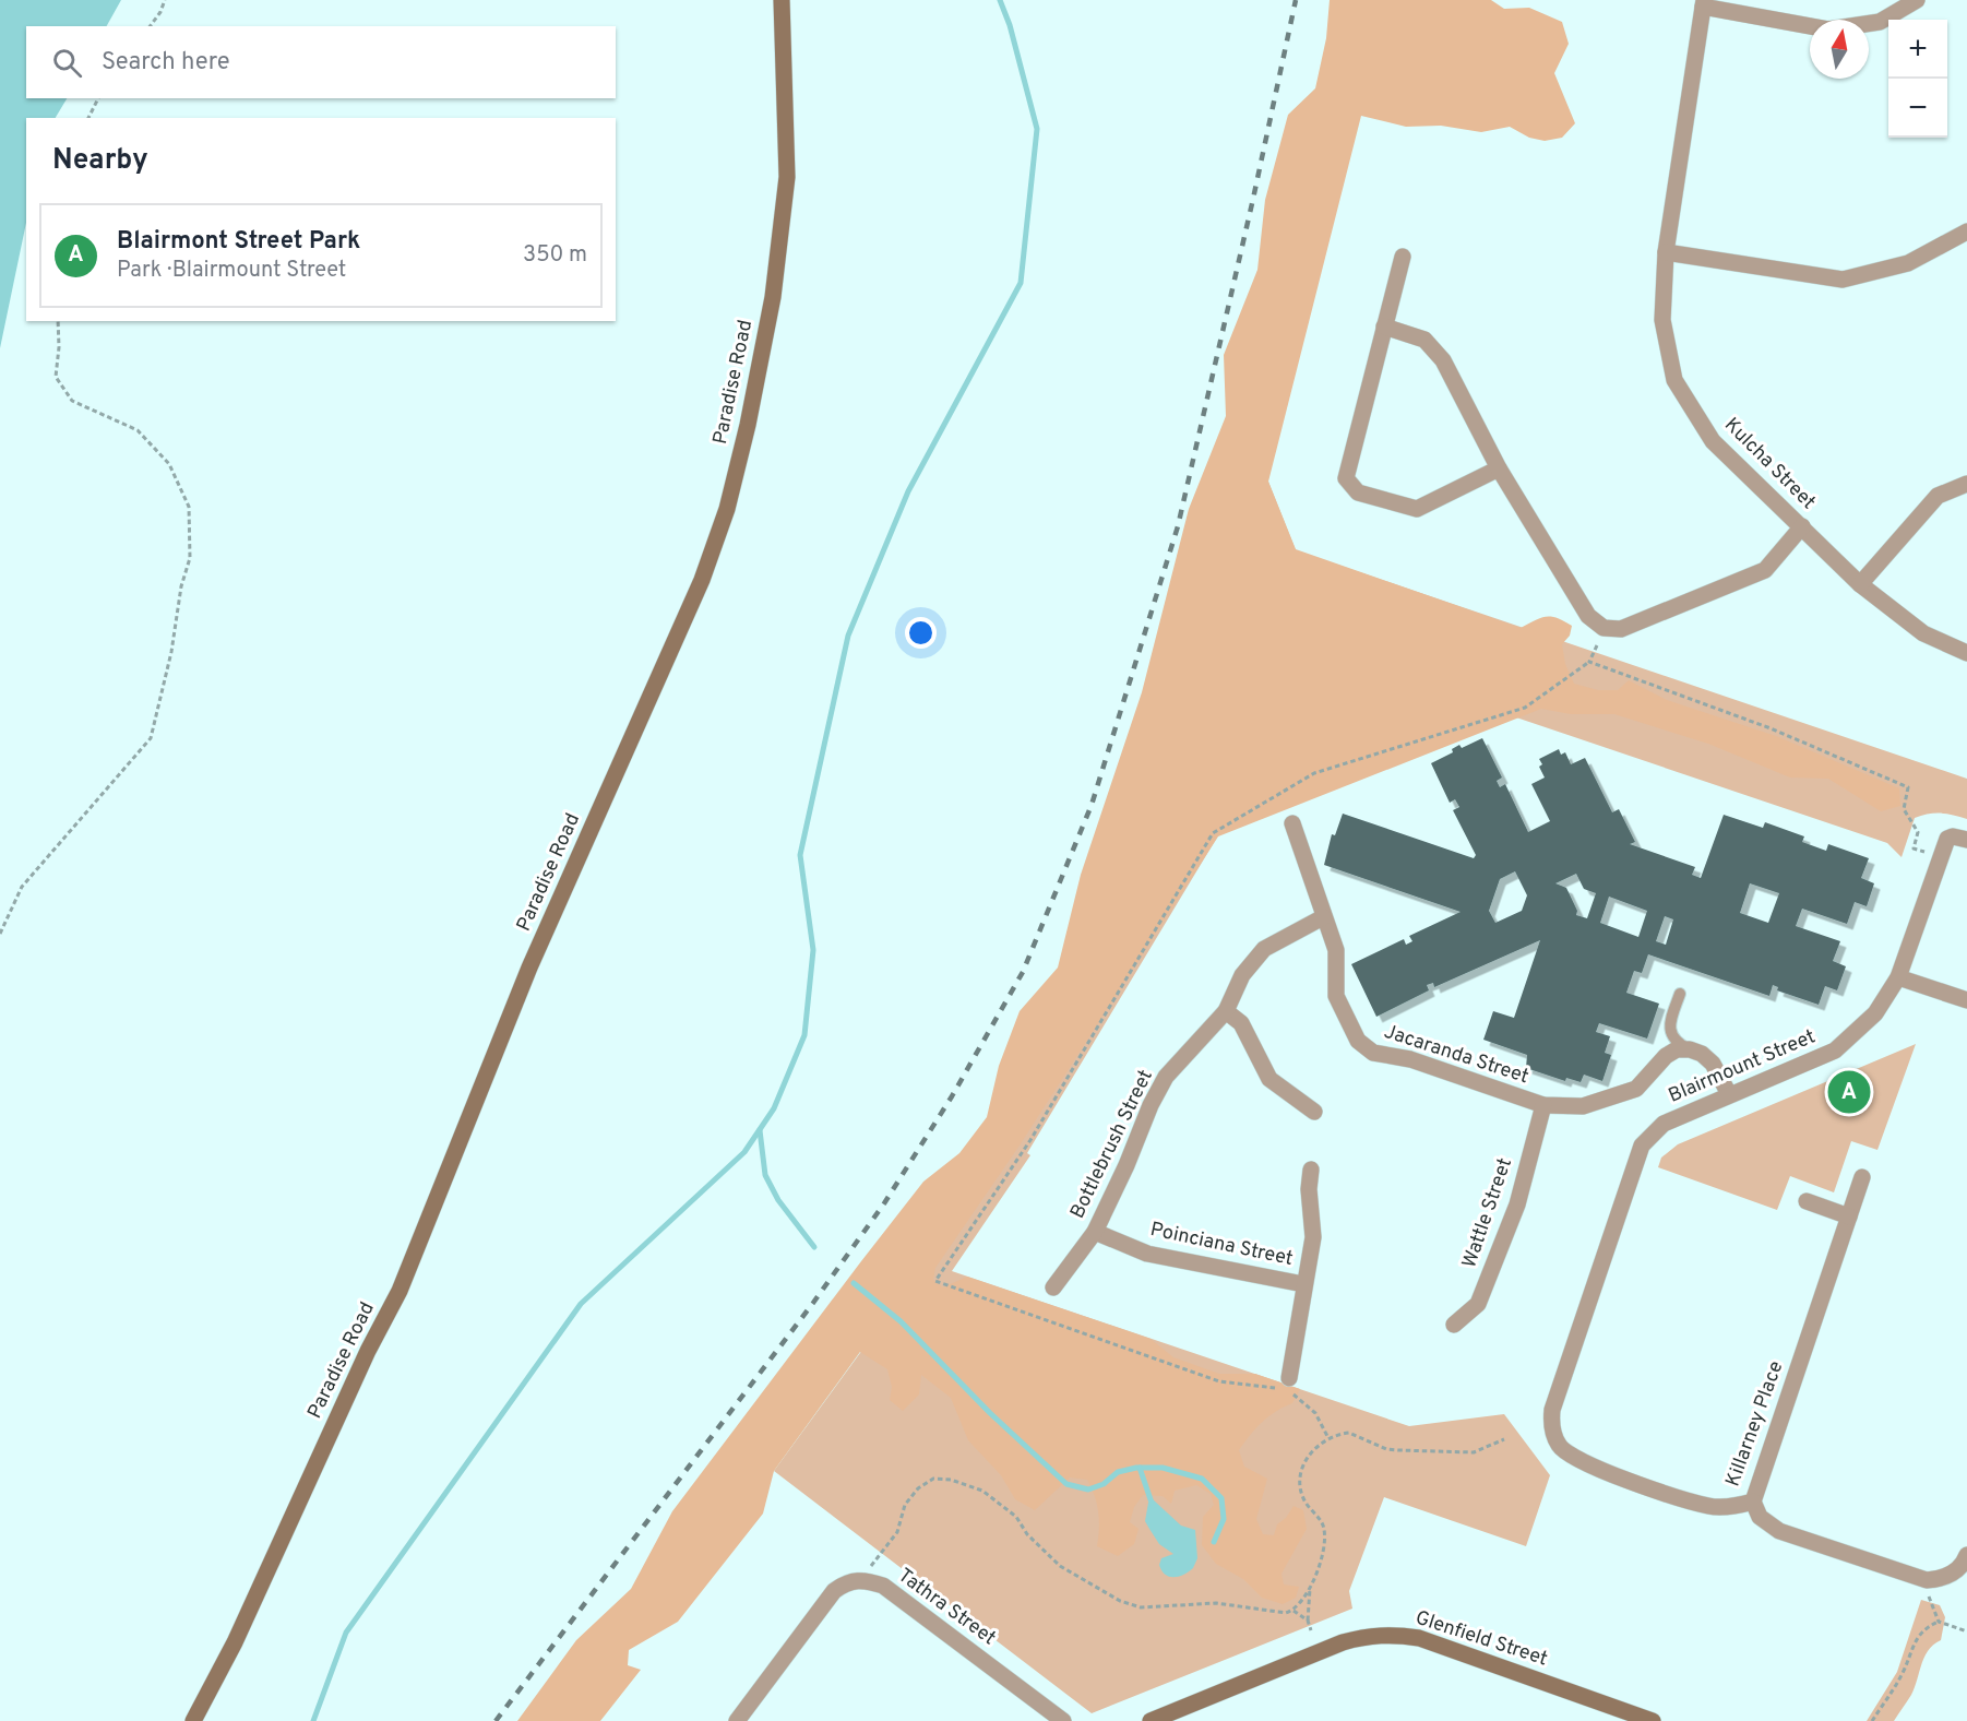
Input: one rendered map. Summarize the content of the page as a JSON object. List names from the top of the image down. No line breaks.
{"streets":{"street":["Paradise Road","Kulcha Street","Jacaranda Street","Blairmount Street","Bottlebrush Street","Wattle Street","Poinciana Street","Killarney Place","Tathra Street","Glenfield Street"]},"crossings":[["Jacaranda Street","Bottlebrush Street"],["Jacaranda Street","Wattle Street"],["Blairmount Street","Killarney Place"],["Bottlebrush Street","Poinciana Street"]],"north":"top","page":{"map_buttons":["+","−"],"search":"Search here","heading":"Nearby","list":[{"mark":"A","name":"Blairmont Street Park","note":"Park · Blairmount Street","value":"350 m"}],"pins":"A"}}
